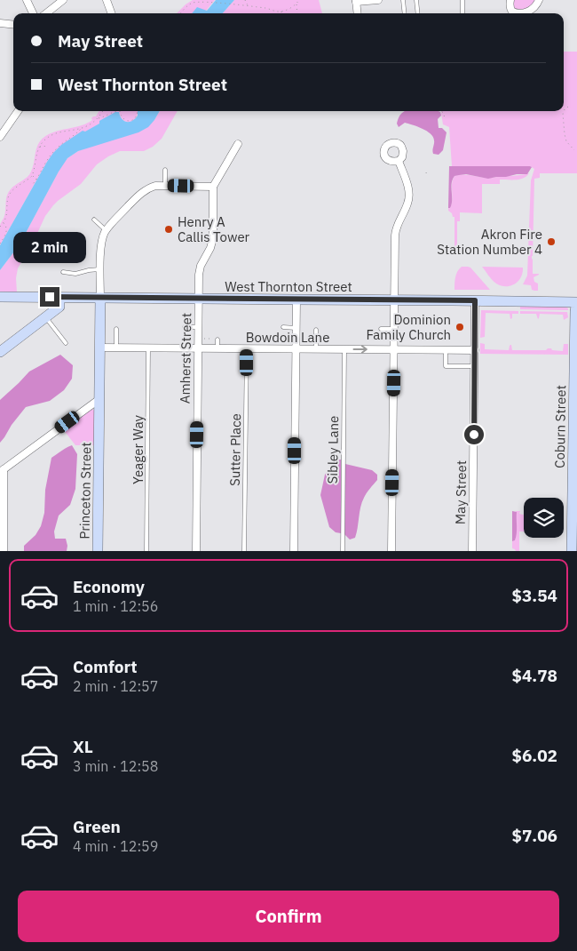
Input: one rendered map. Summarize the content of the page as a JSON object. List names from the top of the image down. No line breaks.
{"streets":{"street":["West Thornton Street","Bowdoin Lane","Amherst Street","Coburn Street","Princeton Street","May Street"],"lane":["Yeager Way","Sutter Place","Sibley Lane"]},"crossings":[["West Thornton Street","Amherst Street"],["West Thornton Street","Coburn Street"],["West Thornton Street","Princeton Street"],["West Thornton Street","May Street"],["Bowdoin Lane","Amherst Street"],["Bowdoin Lane","Yeager Way"],["Bowdoin Lane","Sutter Place"],["Bowdoin Lane","Sibley Lane"],["Bowdoin Lane","Princeton Street"],["Bowdoin Lane","May Street"]],"places":["Henry A Callis Tower","Akron Fire Station Number 4","Dominion Family Church"],"page":{"banner":["May Street","West Thornton Street"],"bubble":"2 min","list":[{"name":"Economy","note":"1 min · 12:56","value":"$3.54"},{"name":"Comfort","note":"2 min · 12:57","value":"$4.78"},{"name":"XL","note":"3 min · 12:58","value":"$6.02"},{"name":"Green","note":"4 min · 12:59","value":"$7.06"}],"buttons":"Confirm"}}
